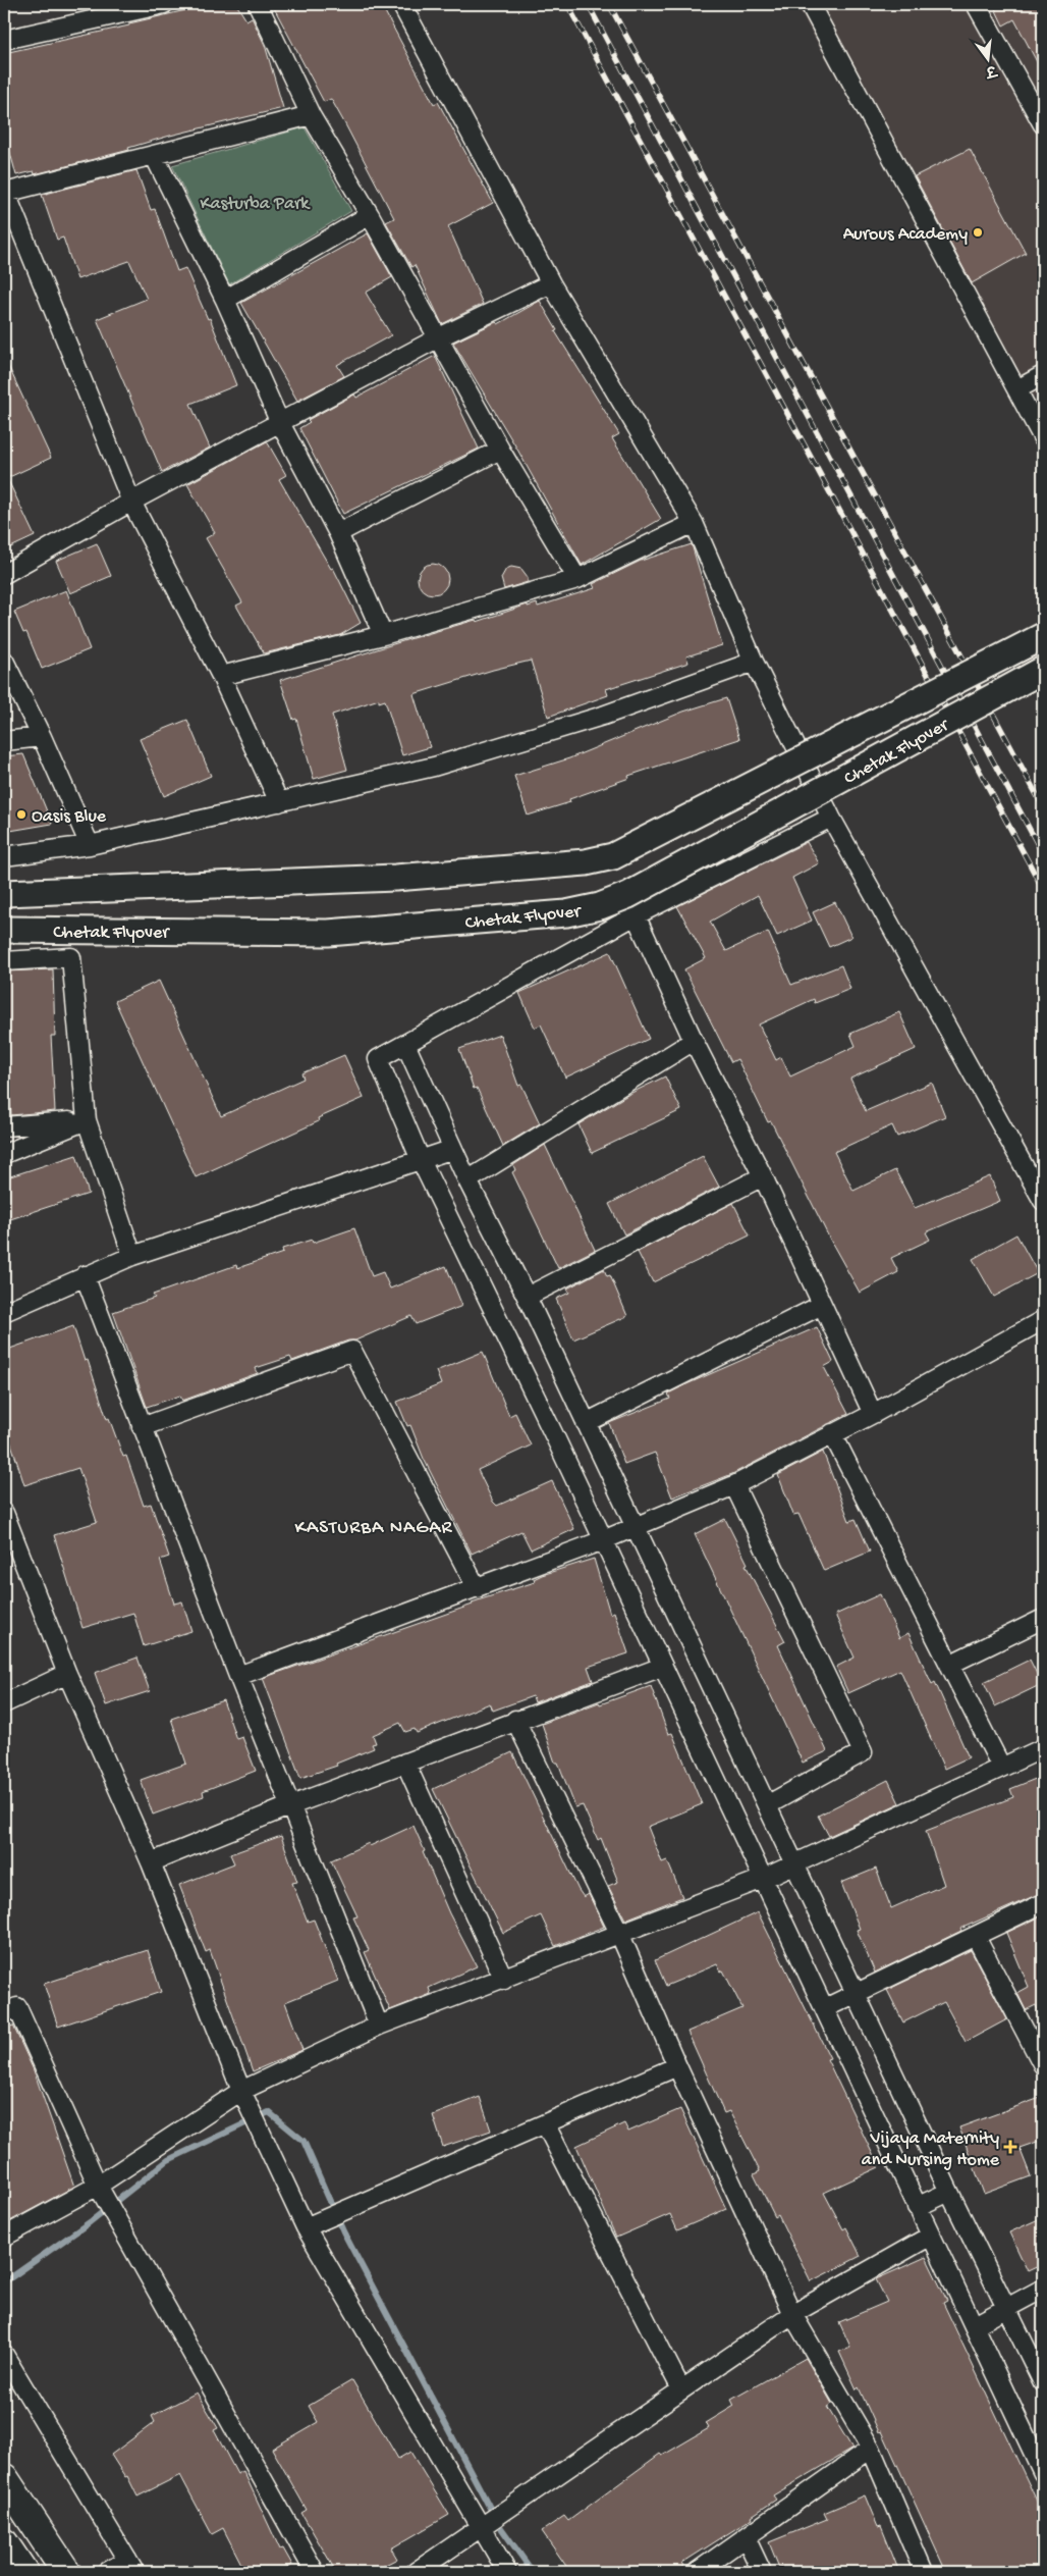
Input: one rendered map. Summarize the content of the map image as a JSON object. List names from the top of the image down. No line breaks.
{"streets":{"main road":["Chetak Flyover"]},"districts":["KASTURBA NAGAR"],"parks":["Kasturba Park"],"places":{"other":["Aurous Academy","Oasis Blue"],"health":["Vijaya Maternity and Nursing Home"]},"north":"bottom"}
